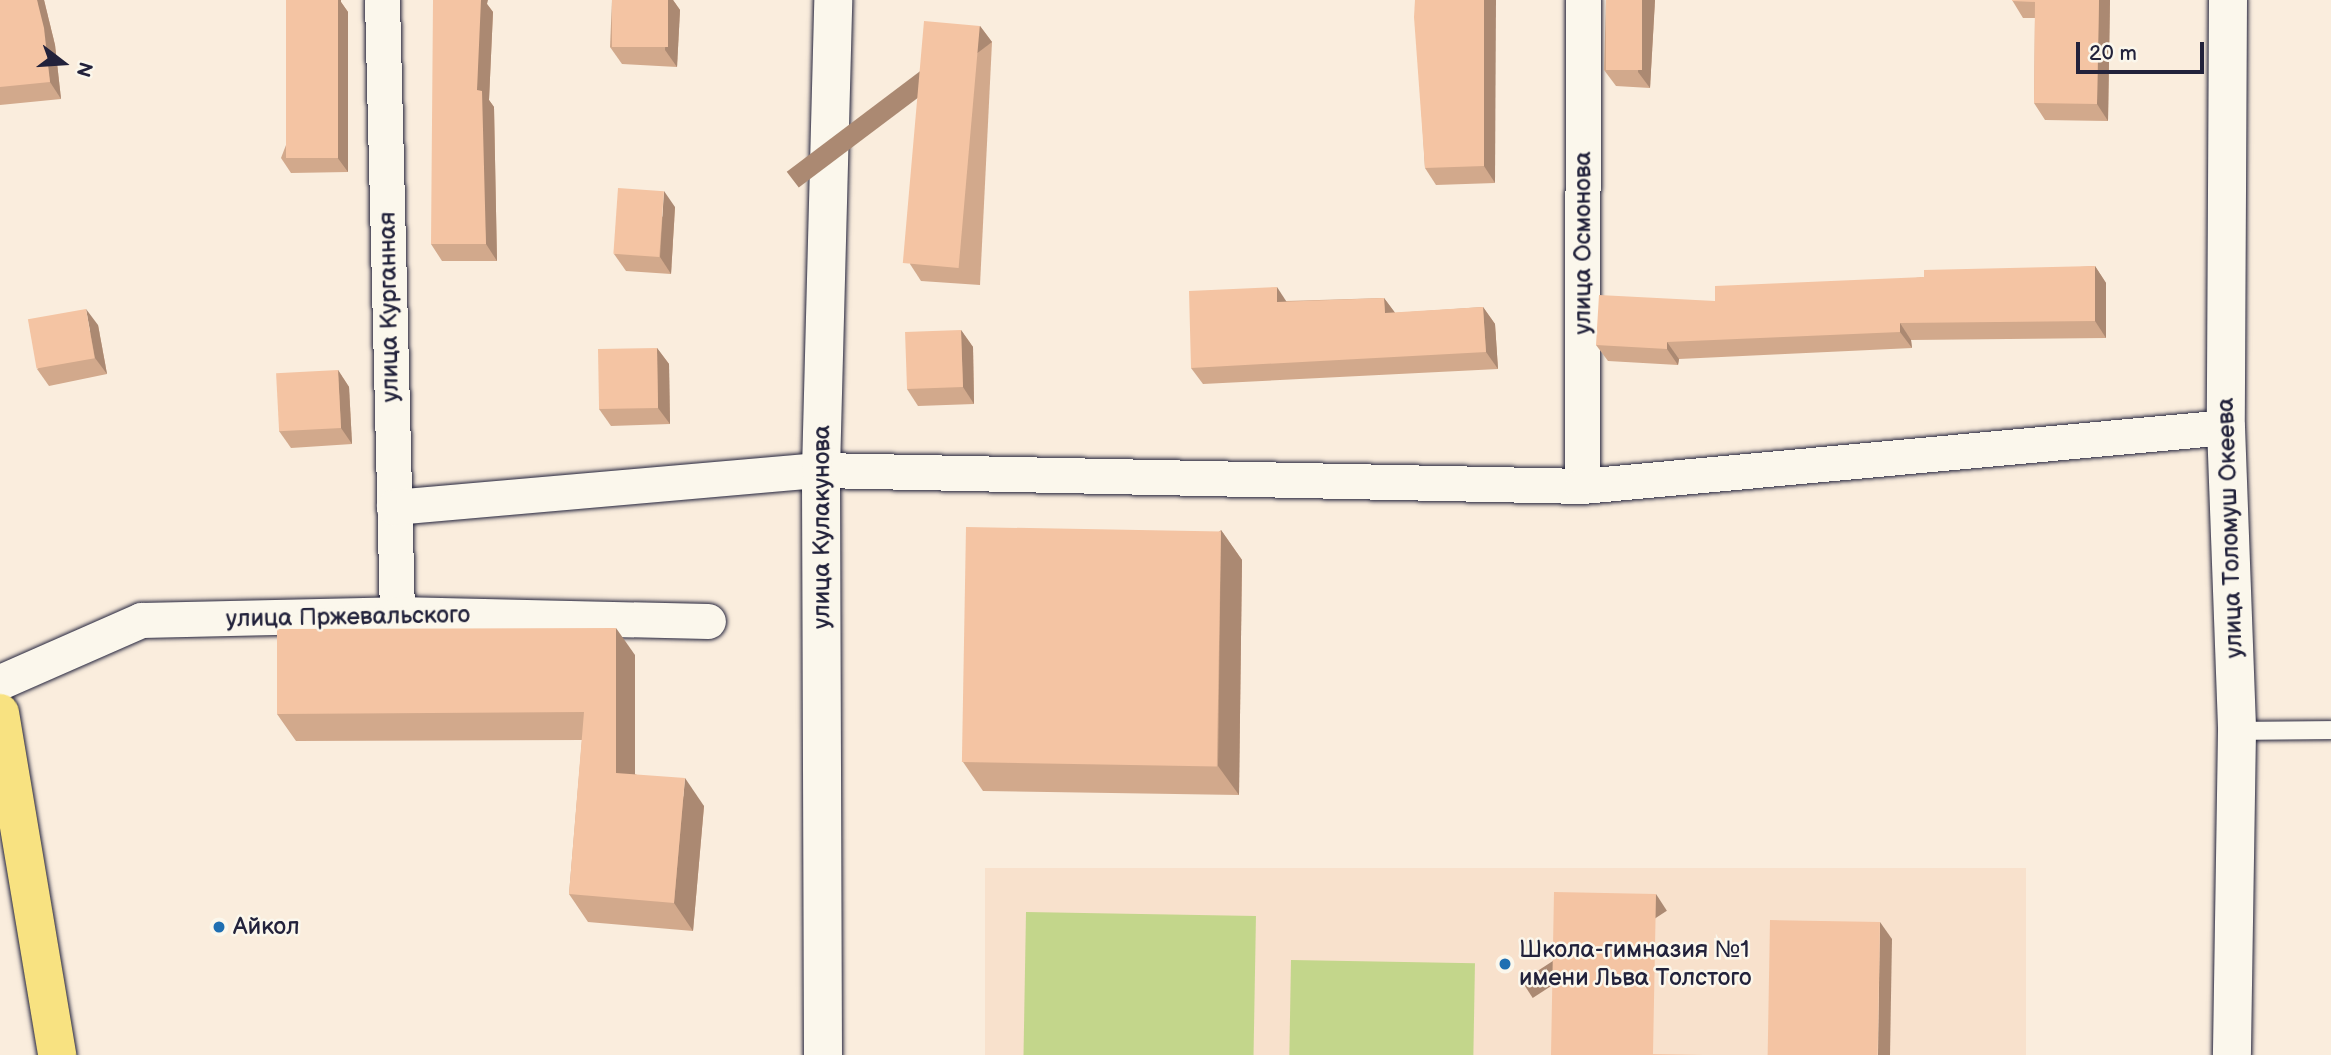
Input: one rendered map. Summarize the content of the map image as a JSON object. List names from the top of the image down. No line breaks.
{"streets":{"street":["улица Осмонова","улица Курганная","улица Кулакунова","улица Толомуш Океева","улица Пржевальского"]},"crossings":[["улица Курганная","улица Пржевальского"]],"places":["Айкол","Школа-гимназия №1 имени Льва Толстого"],"scale_bar":"20 m","north":"right"}
